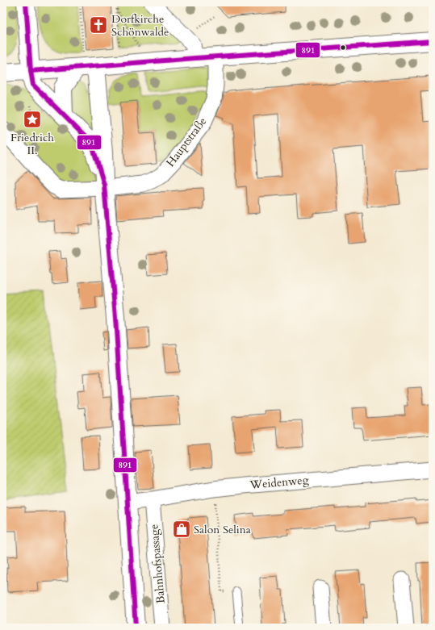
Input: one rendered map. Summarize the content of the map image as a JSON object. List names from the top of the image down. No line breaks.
{"streets":{"street":["Hauptstraße","Weidenweg","Bahnhofspassage"]},"crossings":[["Weidenweg","Bahnhofspassage"]],"places":{"church":["Dorfkirche Schönwalde"],"place":["Friedrich II."],"shop":["Salon Selina"]},"lines":["transit line 891"]}
